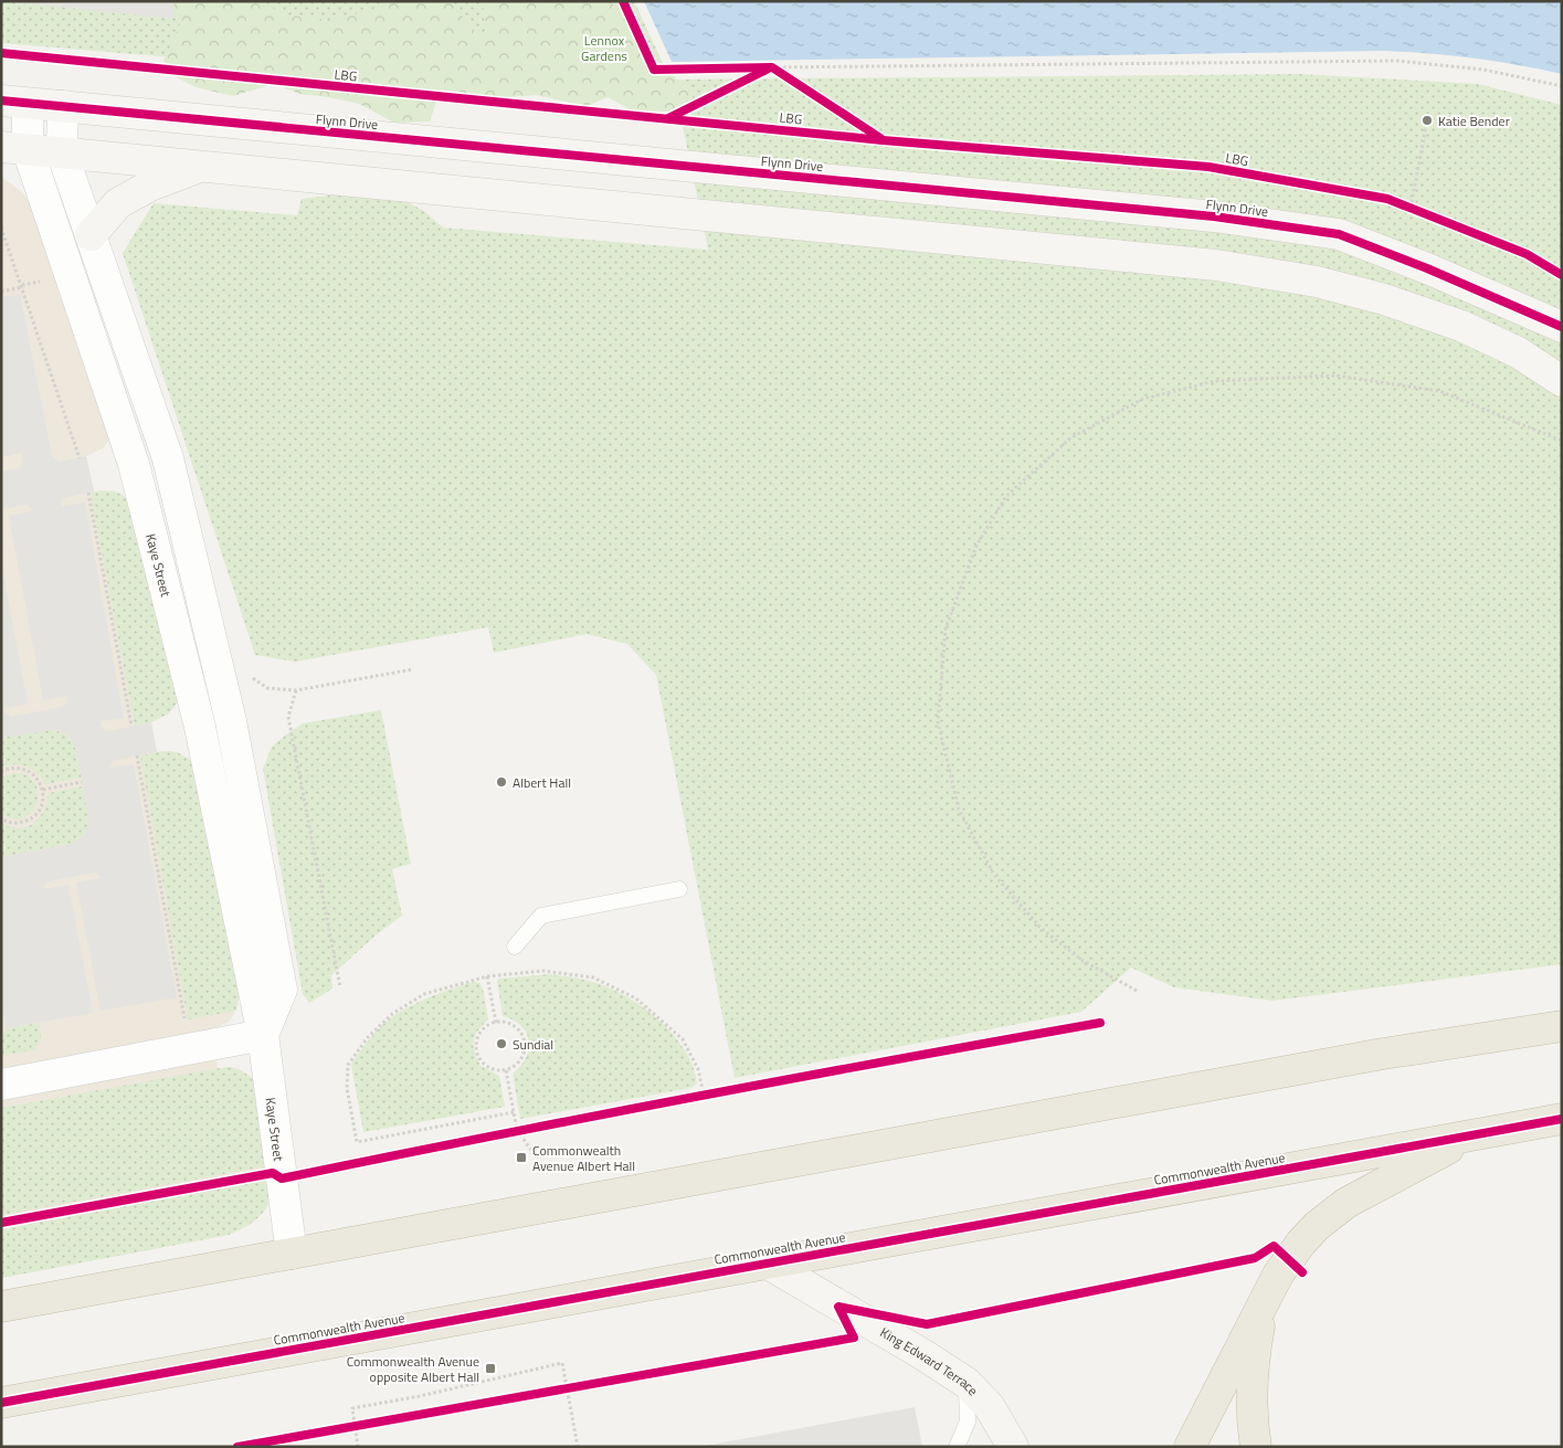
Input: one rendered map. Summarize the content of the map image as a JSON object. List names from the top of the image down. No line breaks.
{"streets":{"highway":["Commonwealth Avenue"],"main road":["Flynn Drive","King Edward Terrace"],"street":["Kaye Street"],"cycle path":["LBG"]},"crossings":[["Flynn Drive","Kaye Street"],["Commonwealth Avenue","King Edward Terrace"]],"parks":["Lennox Gardens"],"places":{"other":["Katie Bender","Albert Hall","Sundial"],"transit":["Commonwealth Avenue Albert Hall","Commonwealth Avenue opposite Albert Hall"]}}
